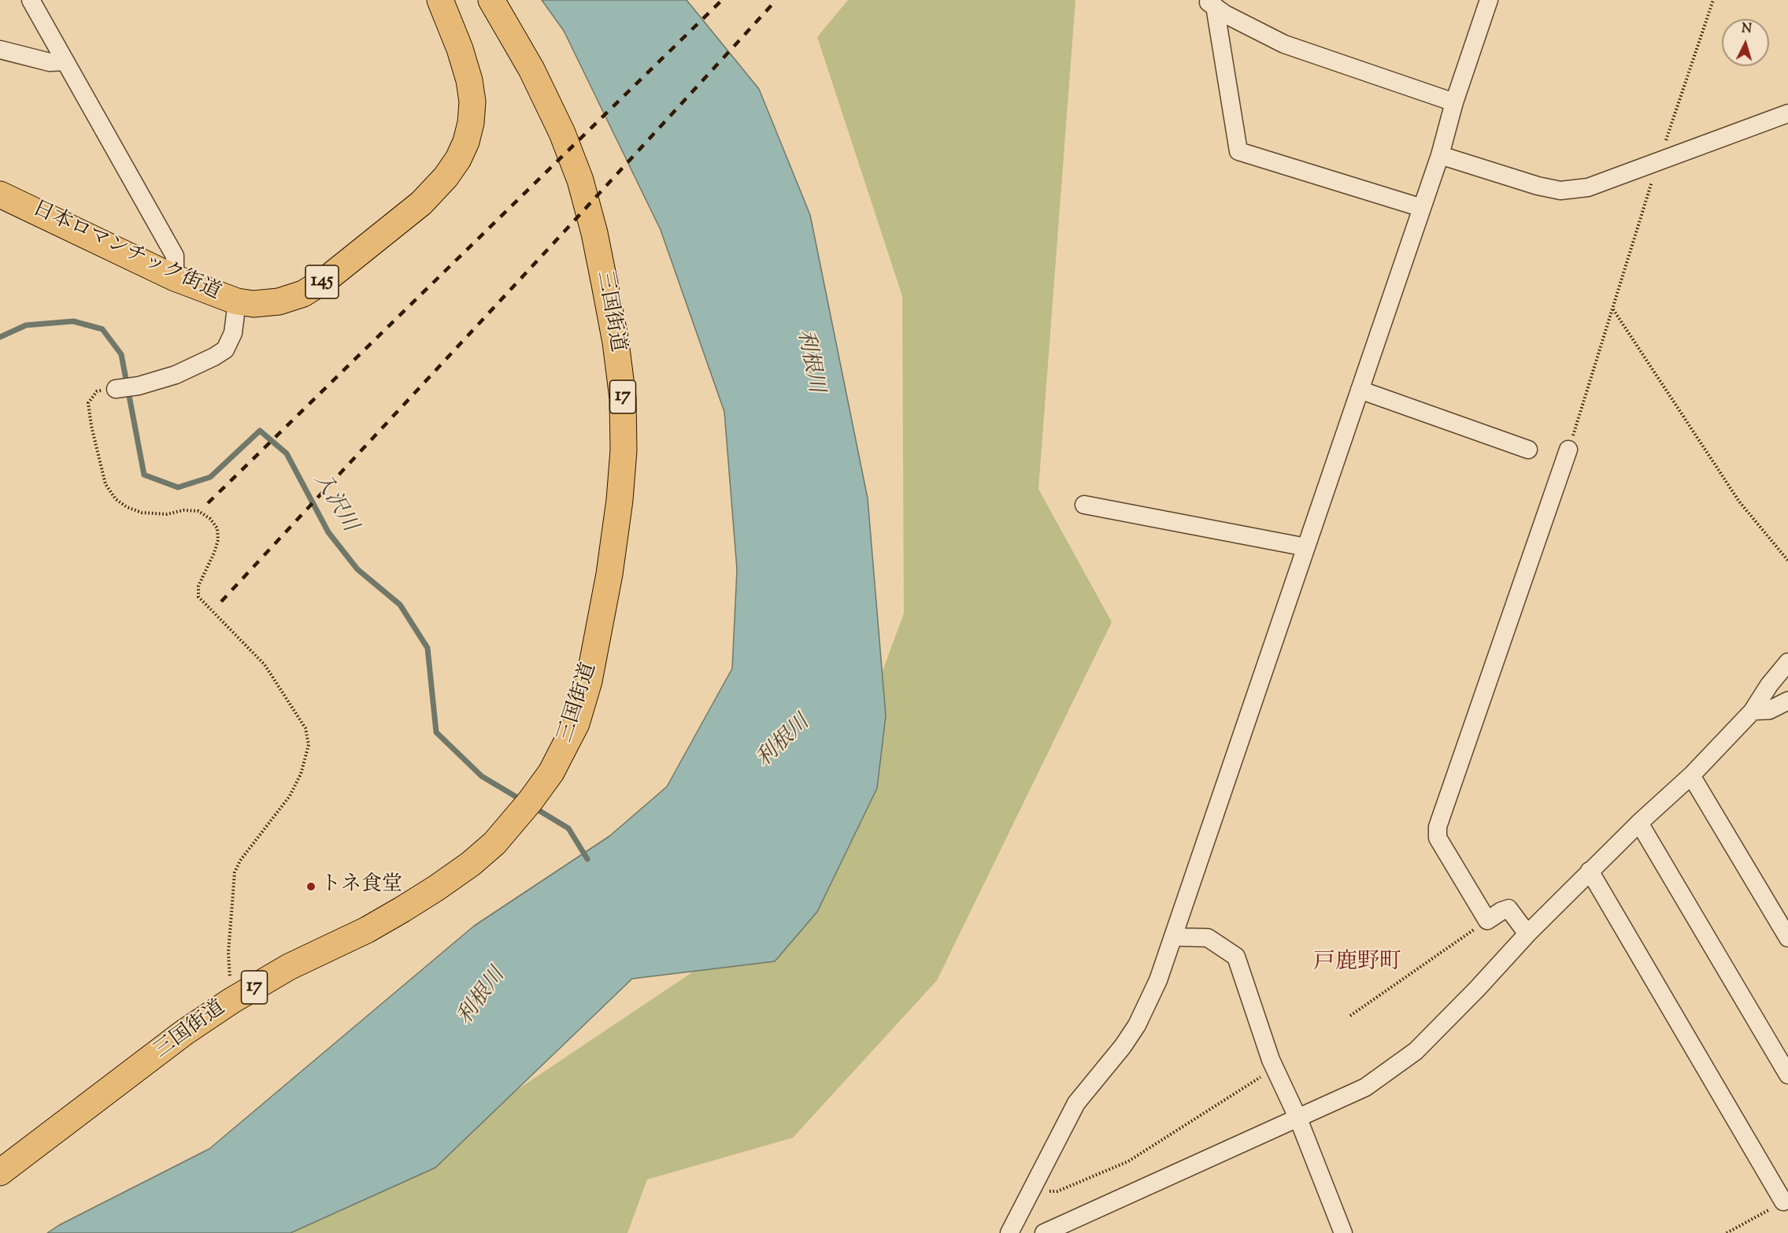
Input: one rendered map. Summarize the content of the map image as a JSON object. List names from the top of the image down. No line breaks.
{"streets":{"highway":["日本ロマンチック街道","145","三国街道","17"]},"districts":["戸鹿野町"],"water":["利根川","入沢川"],"places":["トネ食堂"],"north":"top"}
